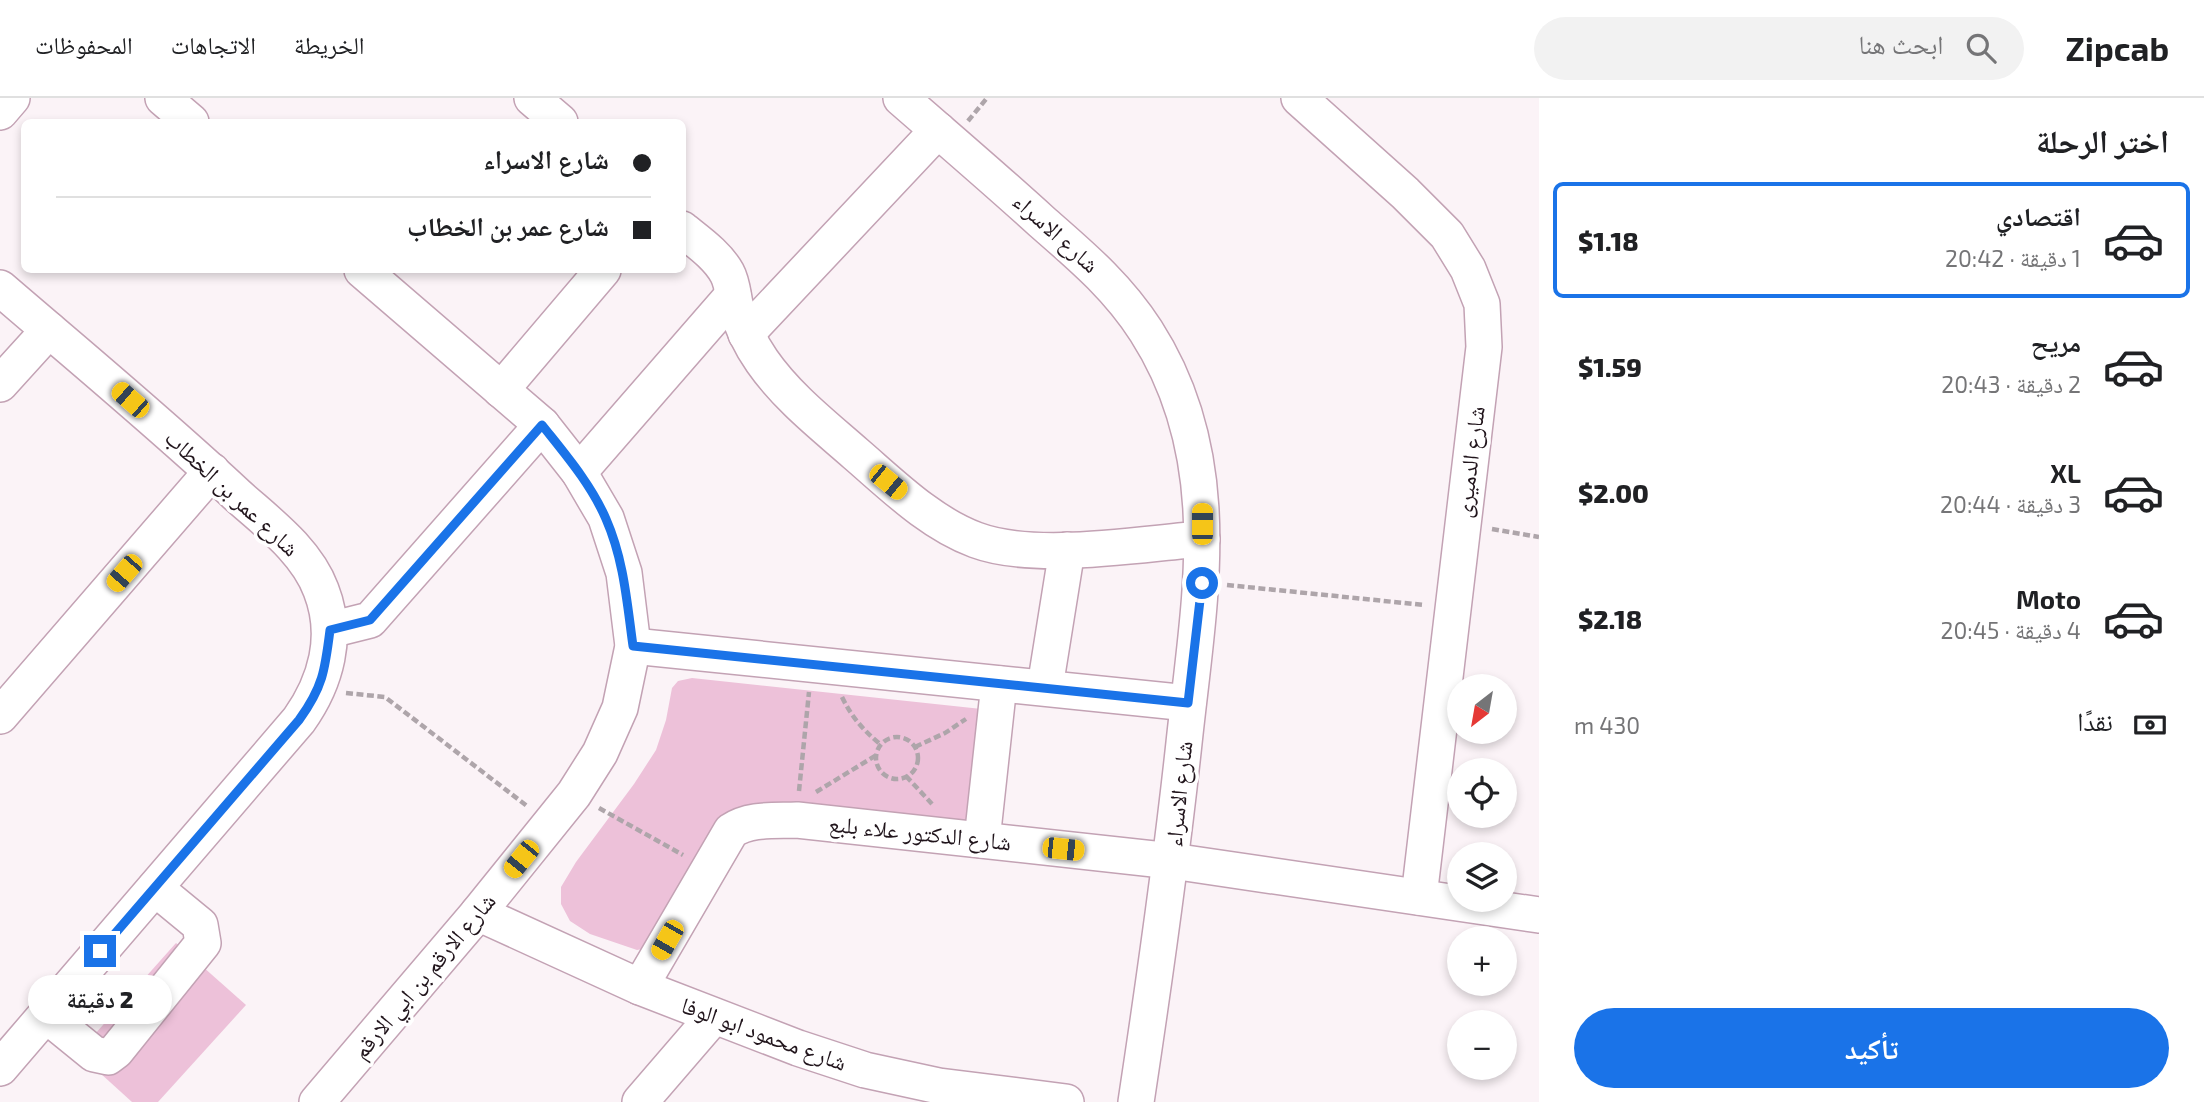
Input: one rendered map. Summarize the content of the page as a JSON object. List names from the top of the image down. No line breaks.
{"streets":{"street":["شارع الاسراء","شارع الدميرى","شارع عمر بن الخطاب","شارع الدكتور علاء بلبع","شارع الارقم بن ابي الارقم","شارع محمود ابو الوفا"]},"crossings":[["شارع الاسراء","شارع الدكتور علاء بلبع"],["شارع الدميرى","شارع الدكتور علاء بلبع"],["شارع الدكتور علاء بلبع","شارع محمود ابو الوفا"],["شارع الارقم بن ابي الارقم","شارع محمود ابو الوفا"]],"north":"bottom left","page":{"header":"Zipcab","search":"ابحث هنا","nav":["الخريطة","الاتجاهات","المحفوظات"],"heading":"اختر الرحلة","banner":["شارع الاسراء","شارع عمر بن الخطاب"],"list":[{"name":"اقتصادي","note":"1 دقيقة · 20:42","value":"$1.18"},{"name":"مريح","note":"2 دقيقة · 20:43","value":"$1.59"},{"name":"XL","note":"3 دقيقة · 20:44","value":"$2.00"},{"name":"Moto","note":"4 دقيقة · 20:45","value":"$2.18"}],"map_buttons":["+","−"],"pay":["نقدًا","430 m"],"bubble":"2 دقيقة","buttons":"تأكيد"}}
